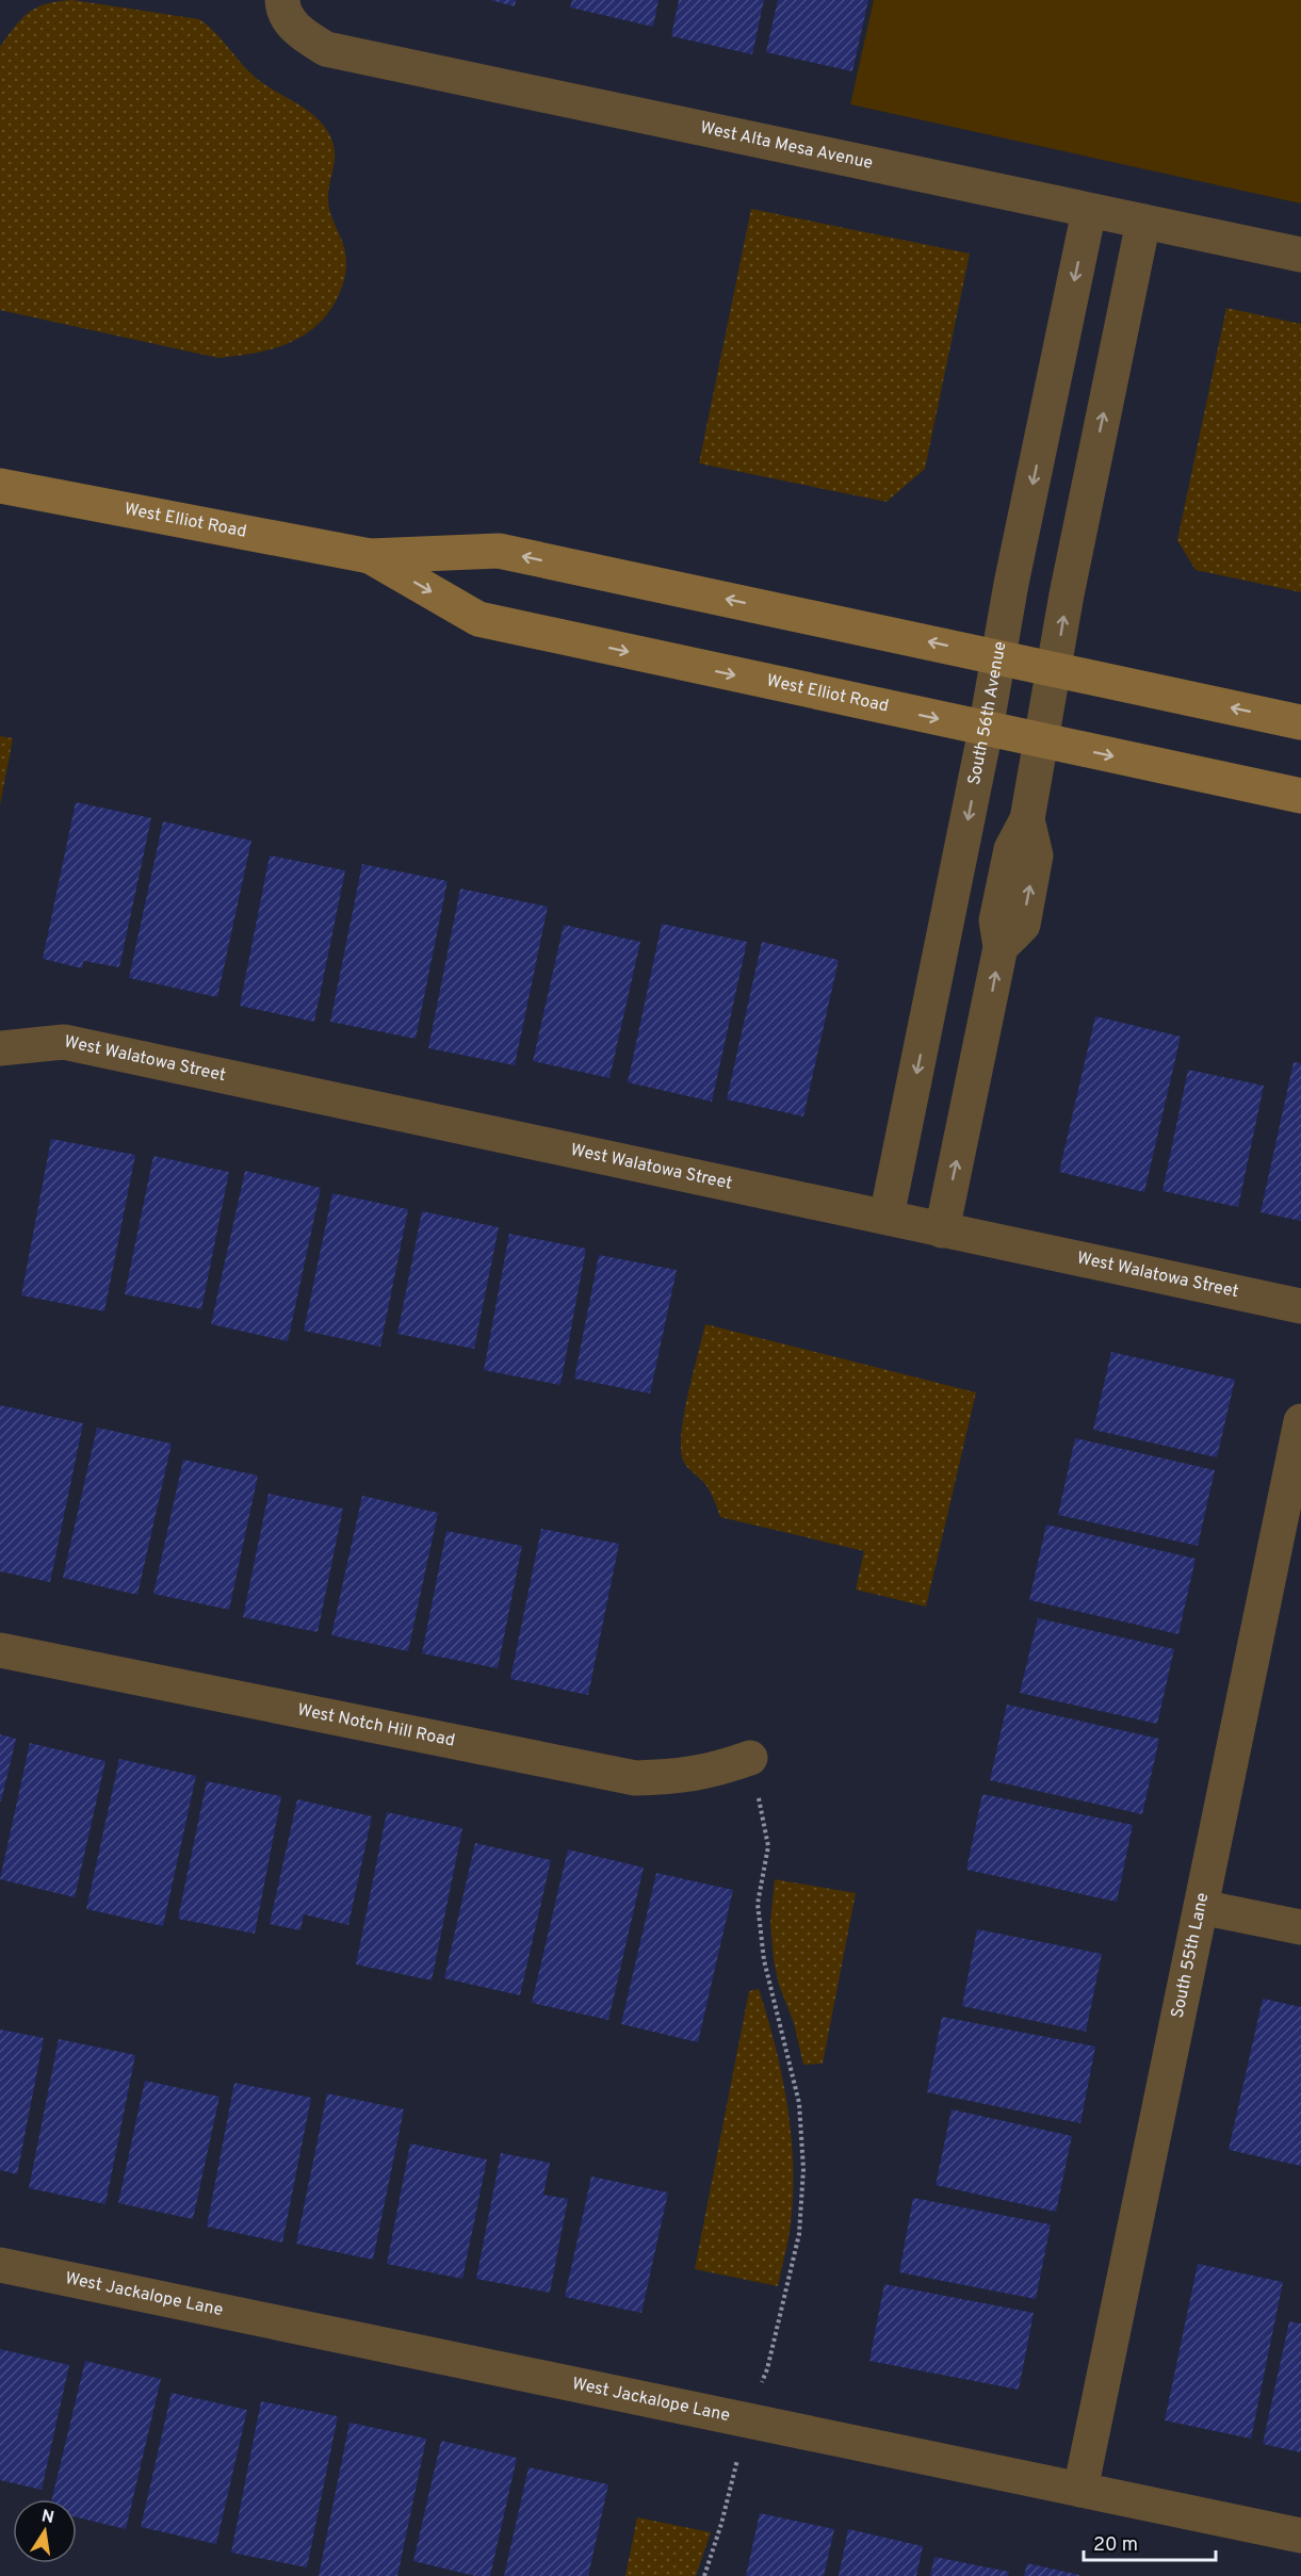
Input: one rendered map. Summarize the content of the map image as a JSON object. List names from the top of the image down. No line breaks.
{"streets":{"main road":["West Elliot Road"],"street":["West Alta Mesa Avenue","South 56th Avenue","West Walatowa Street","West Notch Hill Road","South 55th Lane","West Jackalope Lane"]},"crossings":[["West Alta Mesa Avenue","South 56th Avenue"],["West Elliot Road","South 56th Avenue"],["South 56th Avenue","West Walatowa Street"],["South 55th Lane","West Jackalope Lane"]],"scale_bar":"20 m","north":"top"}
